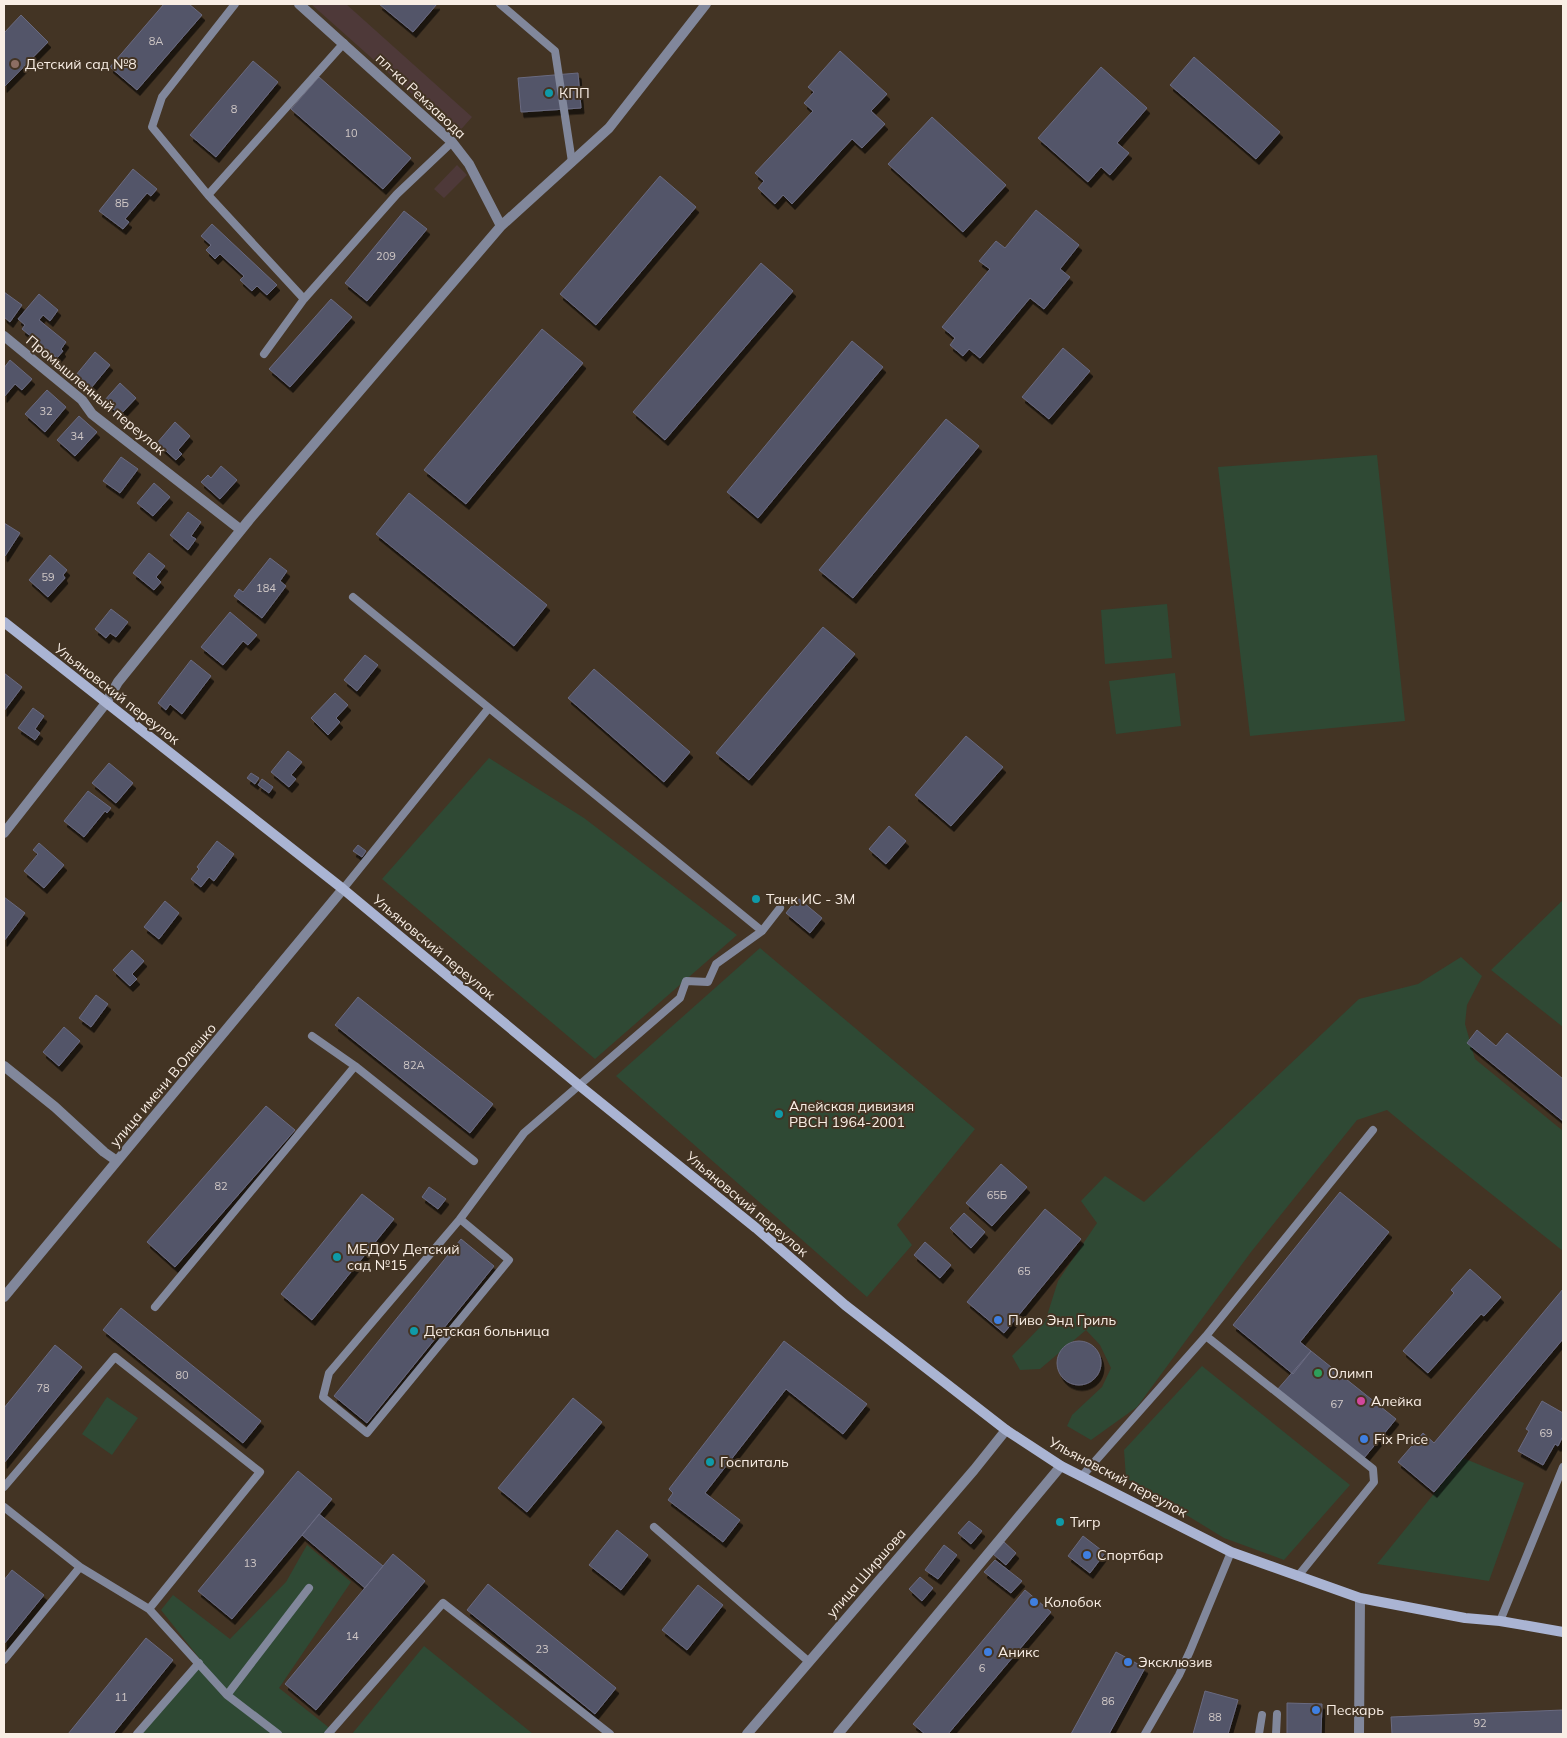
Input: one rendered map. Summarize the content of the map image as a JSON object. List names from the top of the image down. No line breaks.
{"streets":{"main road":["Ульяновский переулок"],"street":["пл-ка Ремзавода","Промышленный переулок","улица имени В.Олешко","улица Ширшова"]},"crossings":[["Ульяновский переулок","улица имени В.Олешко"],["Ульяновский переулок","улица Ширшова"]],"places":["Детский сад №8","КПП","Танк ИС - 3М","Алейская дивизия РВСН 1964-2001","МБДОУ Детский сад №15","Пиво Энд Гриль","Детская больница","Олимп","Алейка","Fix Price","Госпиталь","Тигр","Спортбар","Колобок","Аникс","Эксклюзив","Пескарь"],"house_numbers":["8А","8","10","8Б","209","32","34","59","184","82А","82","65Б","65","80","78","67","69","13","14","23","6","11","86","88","92"]}
